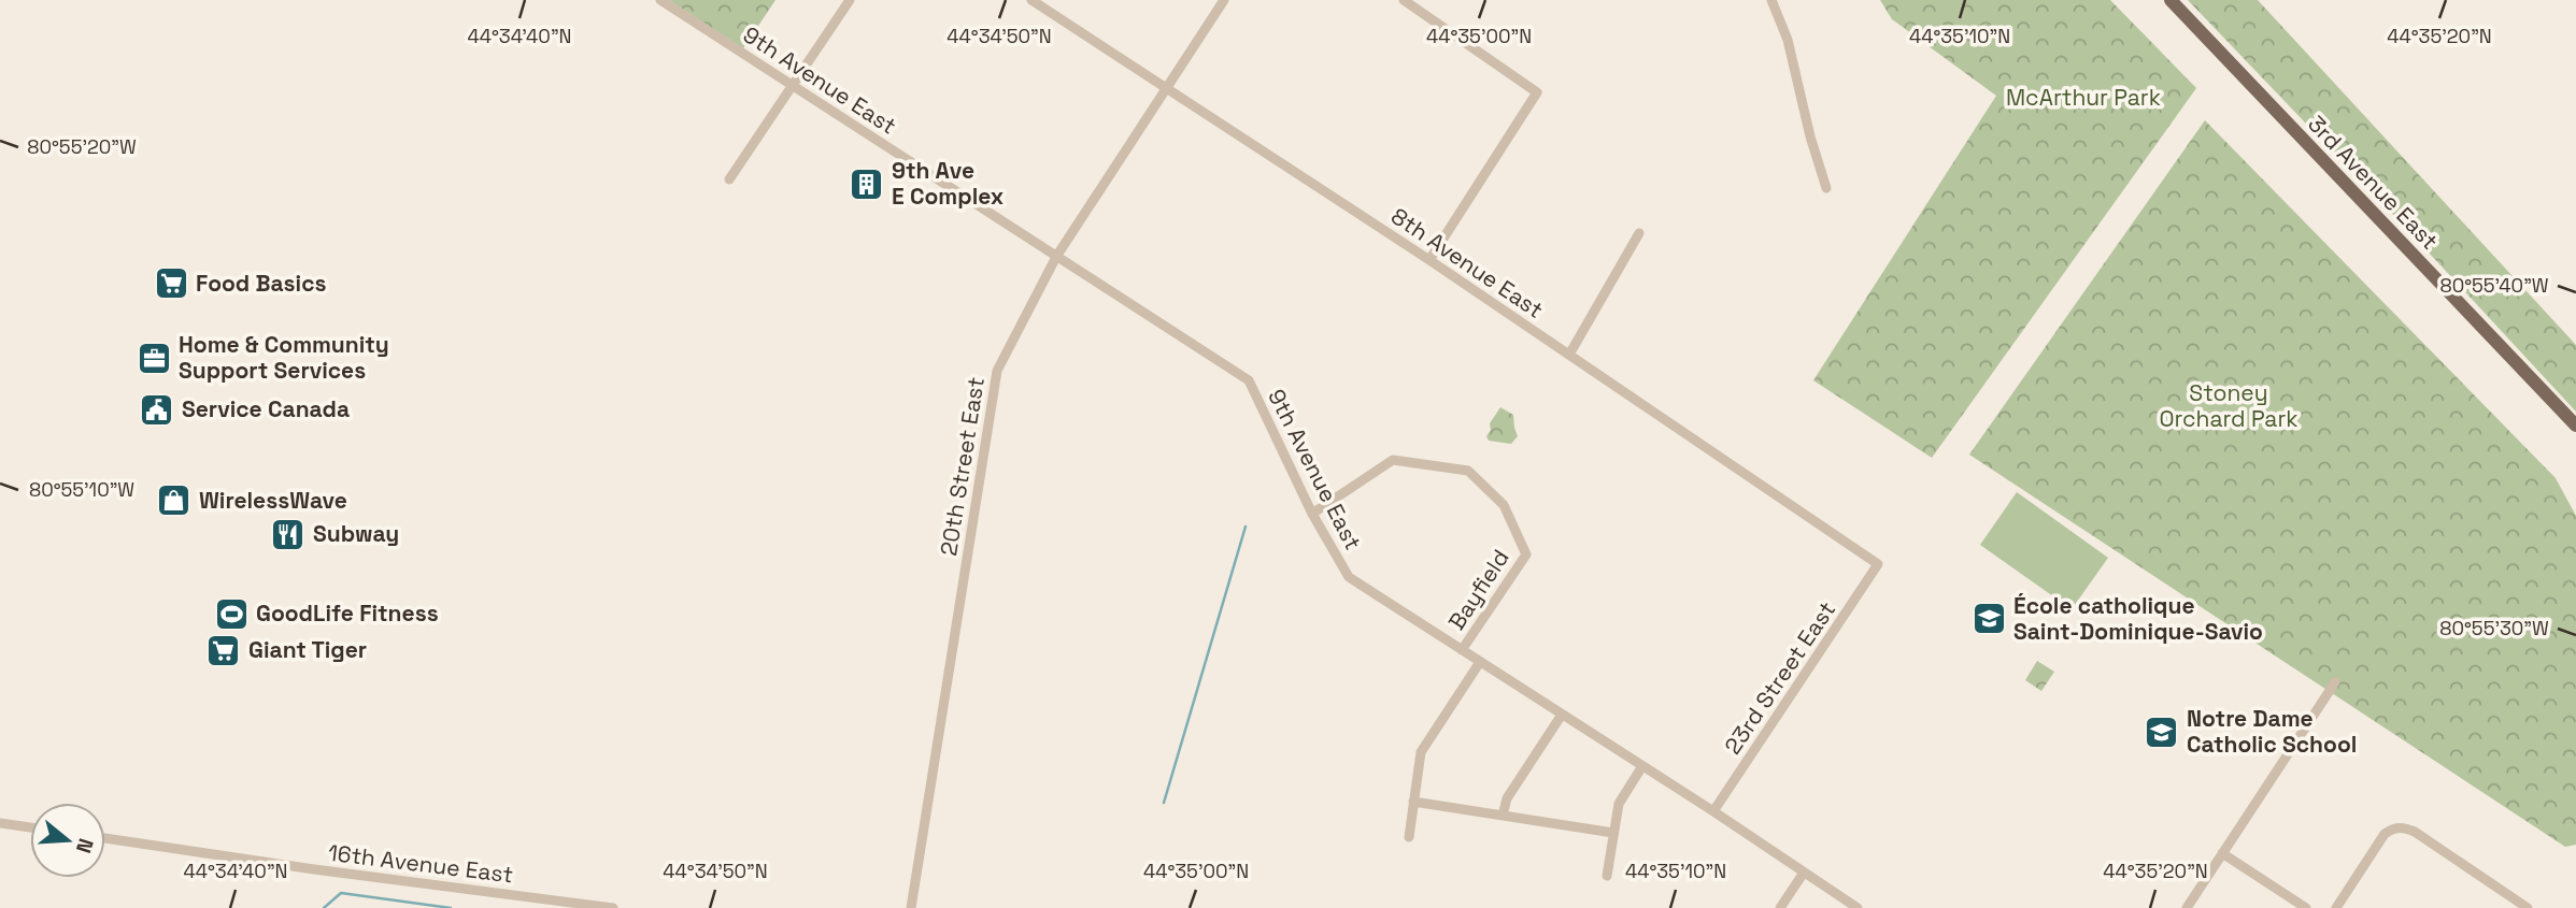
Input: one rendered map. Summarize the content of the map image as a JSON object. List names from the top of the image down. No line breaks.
{"streets":{"main road":["3rd Avenue East"],"street":["9th Avenue East","8th Avenue East","20th Street East","Bayfield","23rd Street East","16th Avenue East"]},"crossings":[["9th Avenue East","20th Street East"],["9th Avenue East","Bayfield"],["9th Avenue East","23rd Street East"],["8th Avenue East","20th Street East"],["8th Avenue East","23rd Street East"]],"parks":["McArthur Park","Stoney Orchard Park"],"places":{"building":["9th Ave E Complex"],"supermarket":["Food Basics","Giant Tiger"],"office":["Home & Community Support Services"],"public building":["Service Canada"],"shop":["WirelessWave"],"restaurant":["Subway"],"sports":["GoodLife Fitness"],"school or university":["École catholique Saint-Dominique-Savio","Notre Dame Catholic School"]},"north":"right","coordinates":["44°34'40\"N","44°34'50\"N","44°35'00\"N","44°35'10\"N","44°35'20\"N","80°55'20\"W","80°55'40\"W","80°55'10\"W","80°55'30\"W"]}
